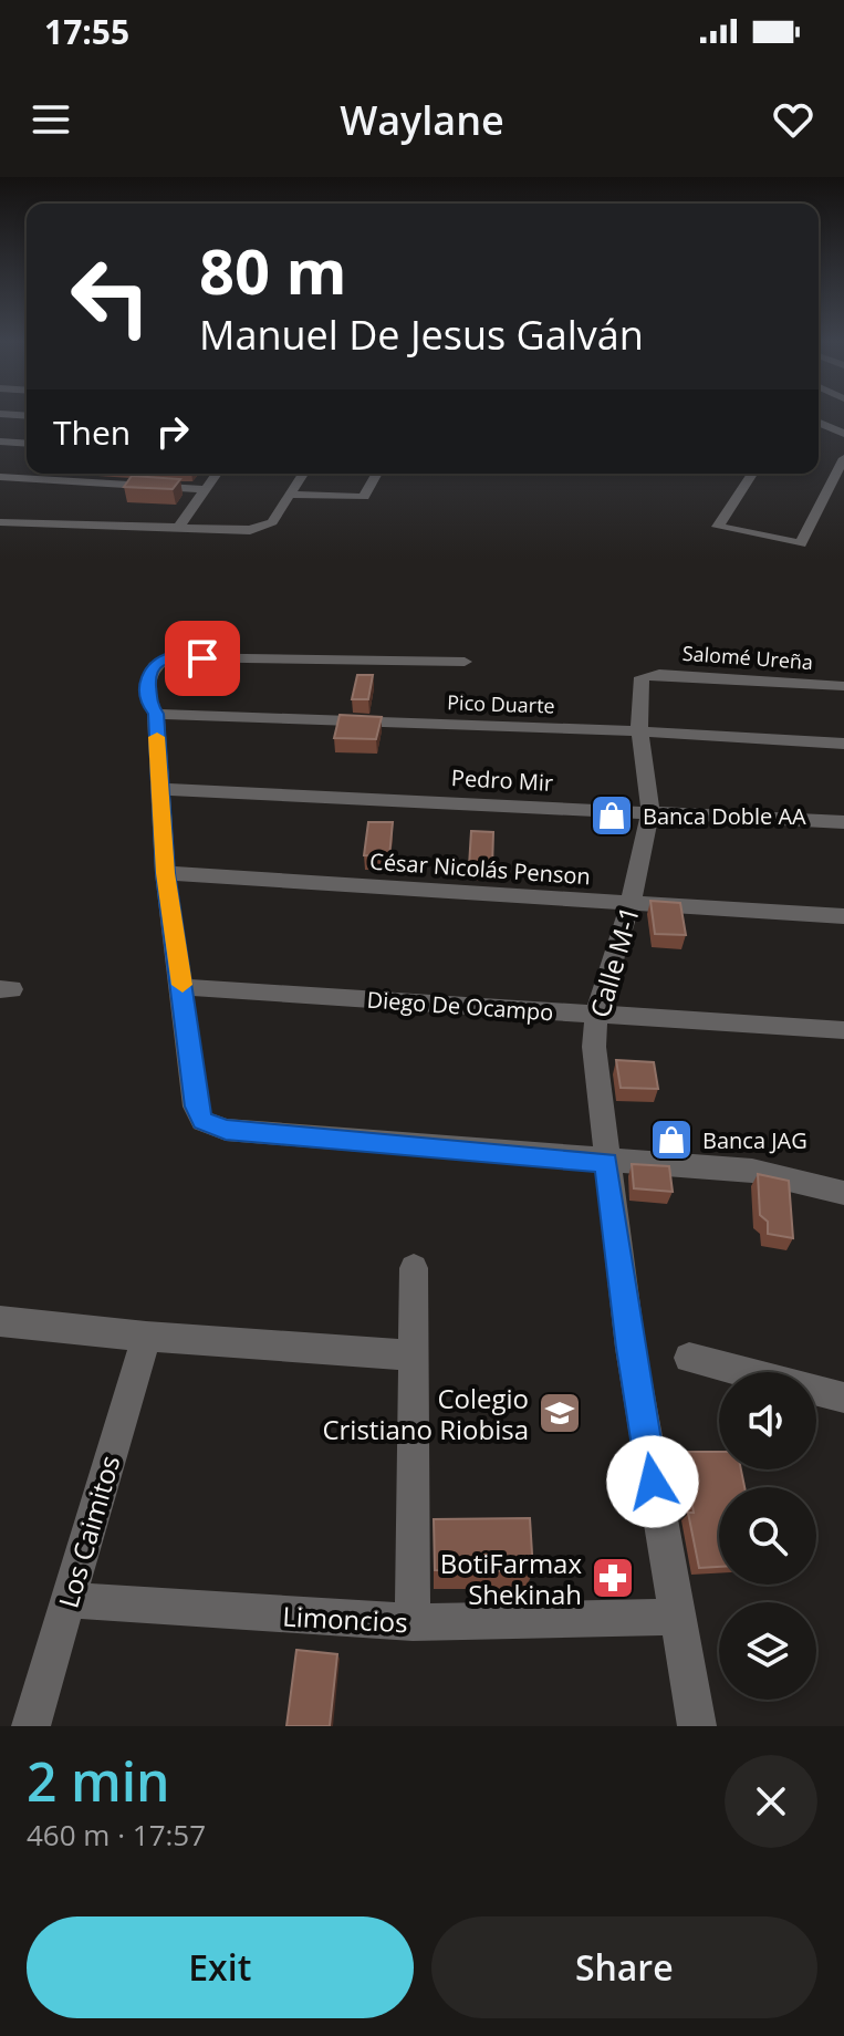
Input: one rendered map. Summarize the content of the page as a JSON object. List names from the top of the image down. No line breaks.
{"streets":{"street":["Salomé Ureña","Pico Duarte","Pedro Mir","César Nicolás Penson","Calle M-1","Diego De Ocampo","Los Caimitos","Limoncios"]},"crossings":[["Salomé Ureña","Calle M-1"],["Pico Duarte","Calle M-1"],["Pedro Mir","Calle M-1"],["César Nicolás Penson","Calle M-1"],["Calle M-1","Diego De Ocampo"],["Calle M-1","Limoncios"],["Los Caimitos","Limoncios"]],"places":{"shop":["Banca Doble AA","Banca JAG"],"school or university":["Colegio Cristiano Riobisa"],"pharmacy":["BotiFarmax Shekinah"]},"page":{"status":"17:55","header":"Waylane","turn":["80 m","Manuel De Jesus Galván"],"then":"Then","heading":["2 min","460 m · 17:57"],"buttons":["Exit","Share"]}}
